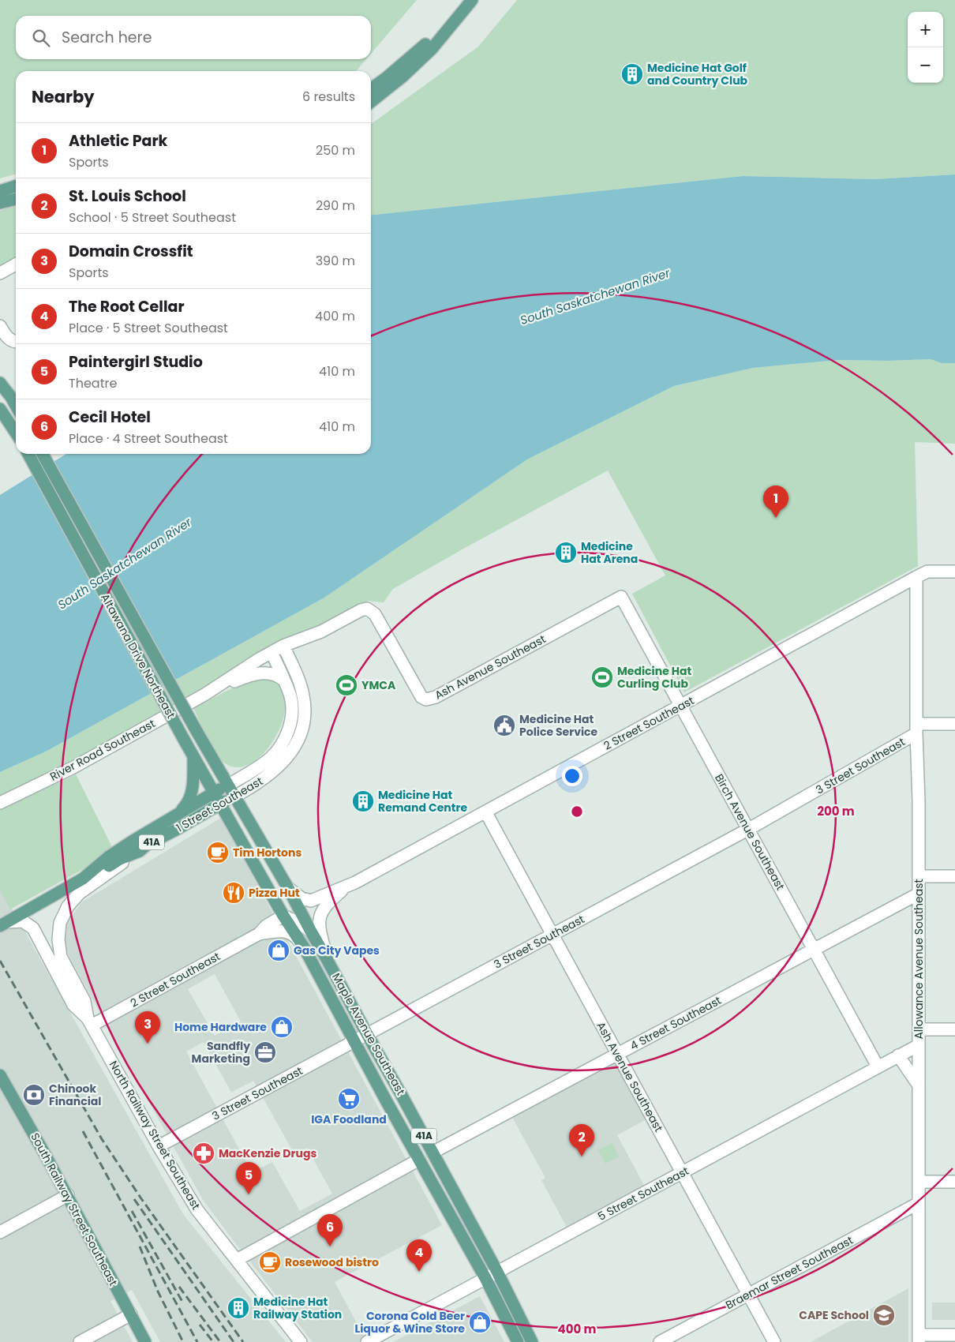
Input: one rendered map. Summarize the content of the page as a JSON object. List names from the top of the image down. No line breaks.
{"streets":{"main road":["Altawana Drive Northeast","1 Street Southeast","41A","Maple Avenue Southeast","South Railway Street Southeast"],"street":["Ash Avenue Southeast","2 Street Southeast","River Road Southeast","3 Street Southeast","Birch Avenue Southeast","Allowance Avenue Southeast","4 Street Southeast","North Railway Street Southeast","5 Street Southeast","Braemar Street Southeast"]},"crossings":[["Altawana Drive Northeast","Maple Avenue Southeast"],["Ash Avenue Southeast","2 Street Southeast"],["Ash Avenue Southeast","River Road Southeast"],["Ash Avenue Southeast","3 Street Southeast"],["Ash Avenue Southeast","Birch Avenue Southeast"],["Ash Avenue Southeast","4 Street Southeast"],["Ash Avenue Southeast","5 Street Southeast"],["Ash Avenue Southeast","Braemar Street Southeast"],["2 Street Southeast","Birch Avenue Southeast"],["2 Street Southeast","Allowance Avenue Southeast"],["2 Street Southeast","Maple Avenue Southeast"],["2 Street Southeast","North Railway Street Southeast"],["River Road Southeast","1 Street Southeast"],["3 Street Southeast","Birch Avenue Southeast"],["3 Street Southeast","Allowance Avenue Southeast"],["3 Street Southeast","Maple Avenue Southeast"],["3 Street Southeast","North Railway Street Southeast"],["1 Street Southeast","Maple Avenue Southeast"],["1 Street Southeast","North Railway Street Southeast"],["Birch Avenue Southeast","4 Street Southeast"],["Birch Avenue Southeast","5 Street Southeast"],["Allowance Avenue Southeast","4 Street Southeast"],["Allowance Avenue Southeast","5 Street Southeast"],["Allowance Avenue Southeast","Braemar Street Southeast"],["4 Street Southeast","Maple Avenue Southeast"],["Maple Avenue Southeast","5 Street Southeast"]],"water":["South Saskatchewan River"],"places":{"building":["Medicine Hat Golf and Country Club","Medicine Hat Arena","Medicine Hat Remand Centre","Medicine Hat Railway Station"],"sports":["Medicine Hat Curling Club","YMCA"],"public building":["Medicine Hat Police Service"],"cafe":["Tim Hortons","Rosewood bistro"],"restaurant":["Pizza Hut"],"shop":["Gas City Vapes","Home Hardware","Corona Cold Beer Liquor & Wine Store"],"office":["Sandfly Marketing"],"bank":["Chinook Financial"],"supermarket":["IGA Foodland"],"pharmacy":["MacKenzie Drugs"],"school or university":["CAPE School"]},"page":{"map_buttons":["+","−"],"search":"Search here","heading":["Nearby","6 results"],"list":[{"mark":"1","name":"Athletic Park","note":"Sports","value":"250 m"},{"mark":"2","name":"St. Louis School","note":"School · 5 Street Southeast","value":"290 m"},{"mark":"3","name":"Domain Crossfit","note":"Sports","value":"390 m"},{"mark":"4","name":"The Root Cellar","note":"Place · 5 Street Southeast","value":"400 m"},{"mark":"5","name":"Paintergirl Studio","note":"Theatre","value":"410 m"},{"mark":"6","name":"Cecil Hotel","note":"Place · 4 Street Southeast","value":"410 m"}],"pins":["1","3","2","5","6","4"]},"rings":["200 m","400 m"]}
